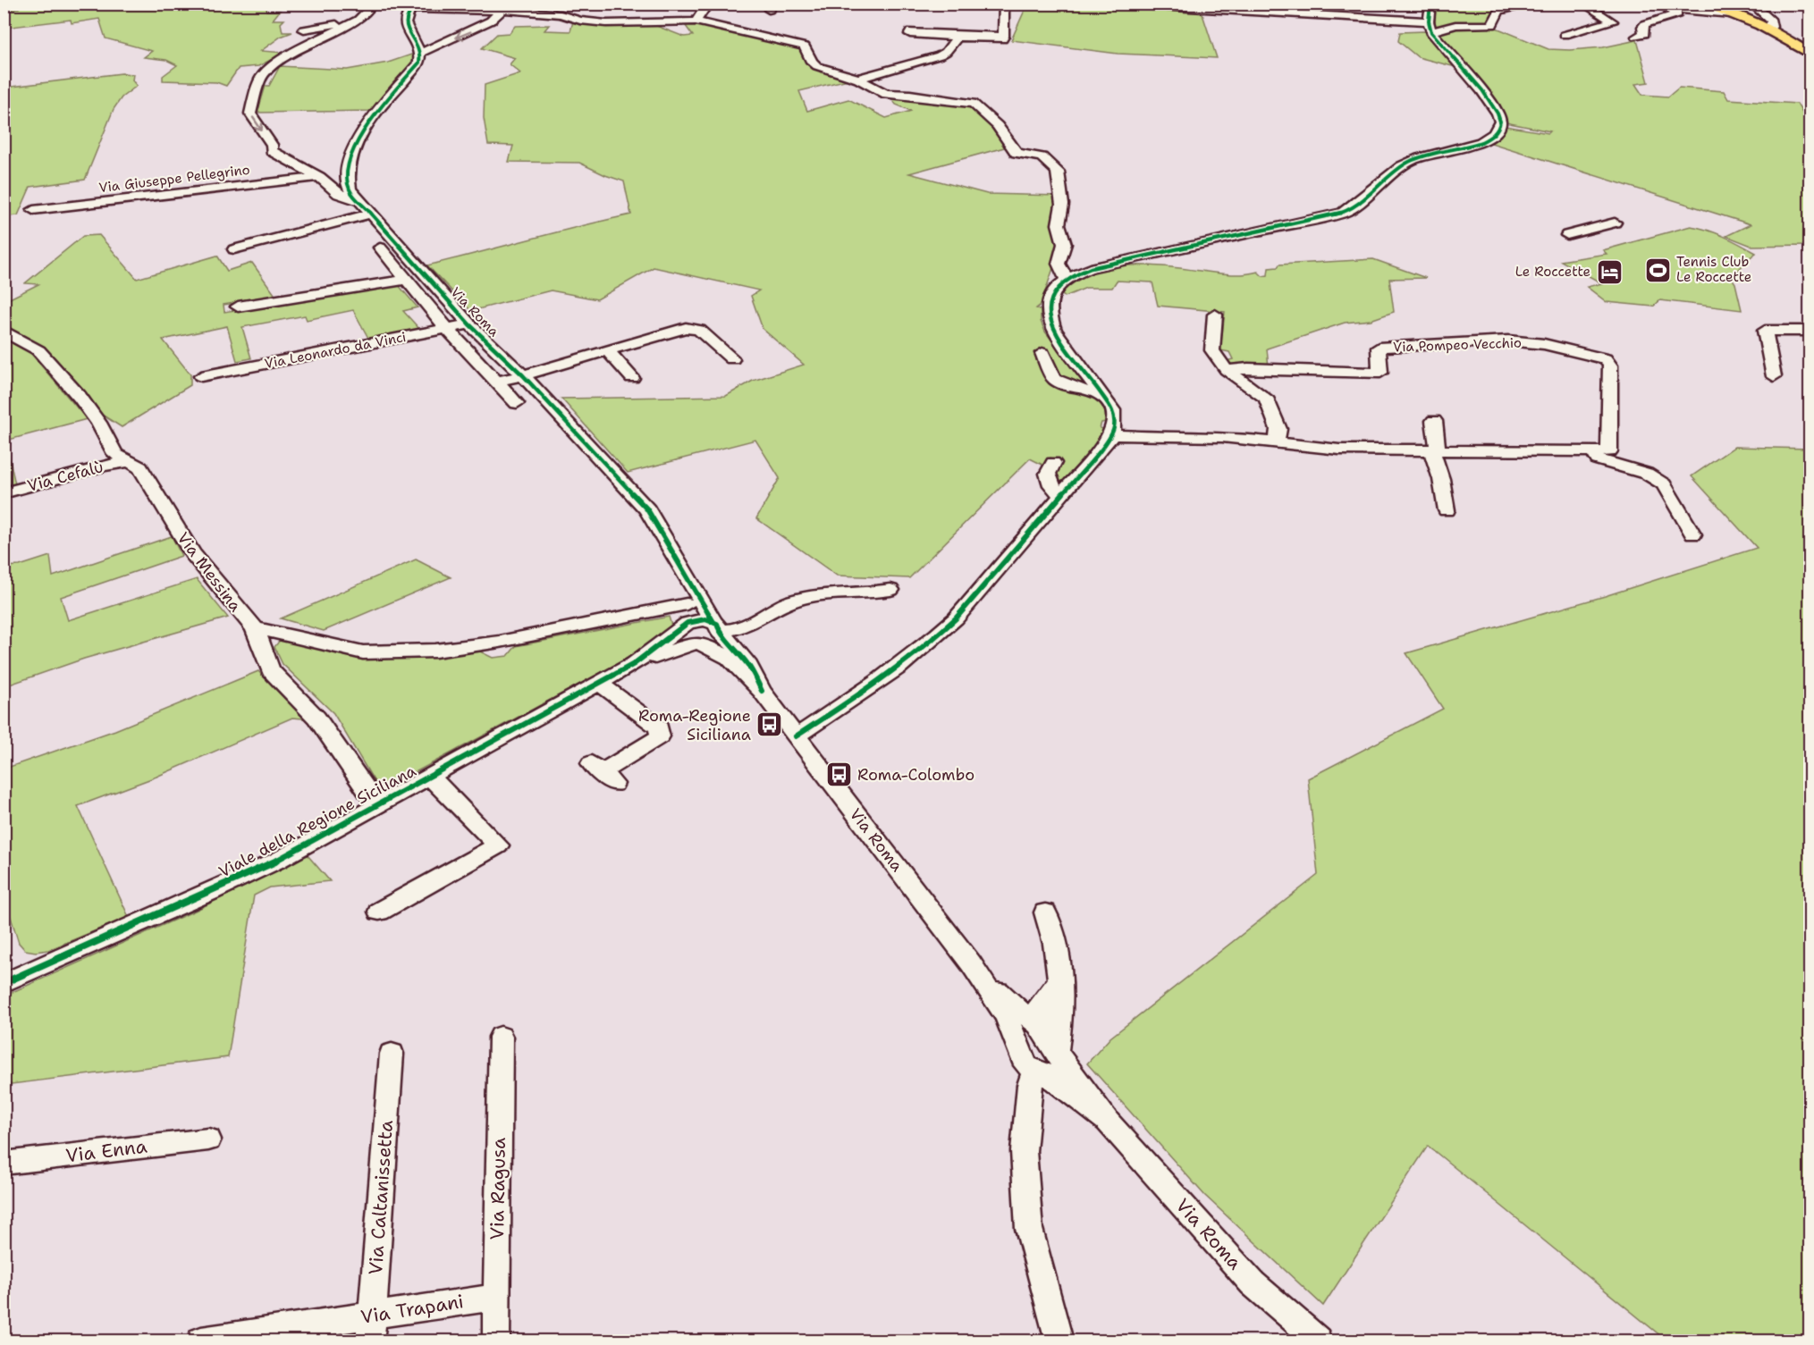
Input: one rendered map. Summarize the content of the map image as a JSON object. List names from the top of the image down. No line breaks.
{"streets":{"street":["Via Giuseppe Pellegrino","Via Roma","Via Pompeo Vecchio","Via Leonardo da Vinci","Via Cefalù","Via Messina","Viale della Regione Siciliana","Via Enna","Via Ragusa","Via Caltanissetta","Via Trapani"]},"crossings":[["Via Roma","Via Leonardo da Vinci"],["Via Cefalù","Via Messina"],["Via Messina","Viale della Regione Siciliana"],["Via Ragusa","Via Trapani"],["Via Caltanissetta","Via Trapani"]],"places":{"sports":["Tennis Club Le Roccette"],"hotel":["Le Roccette"],"bus stop":["Roma-Regione Siciliana","Roma-Colombo"]}}
